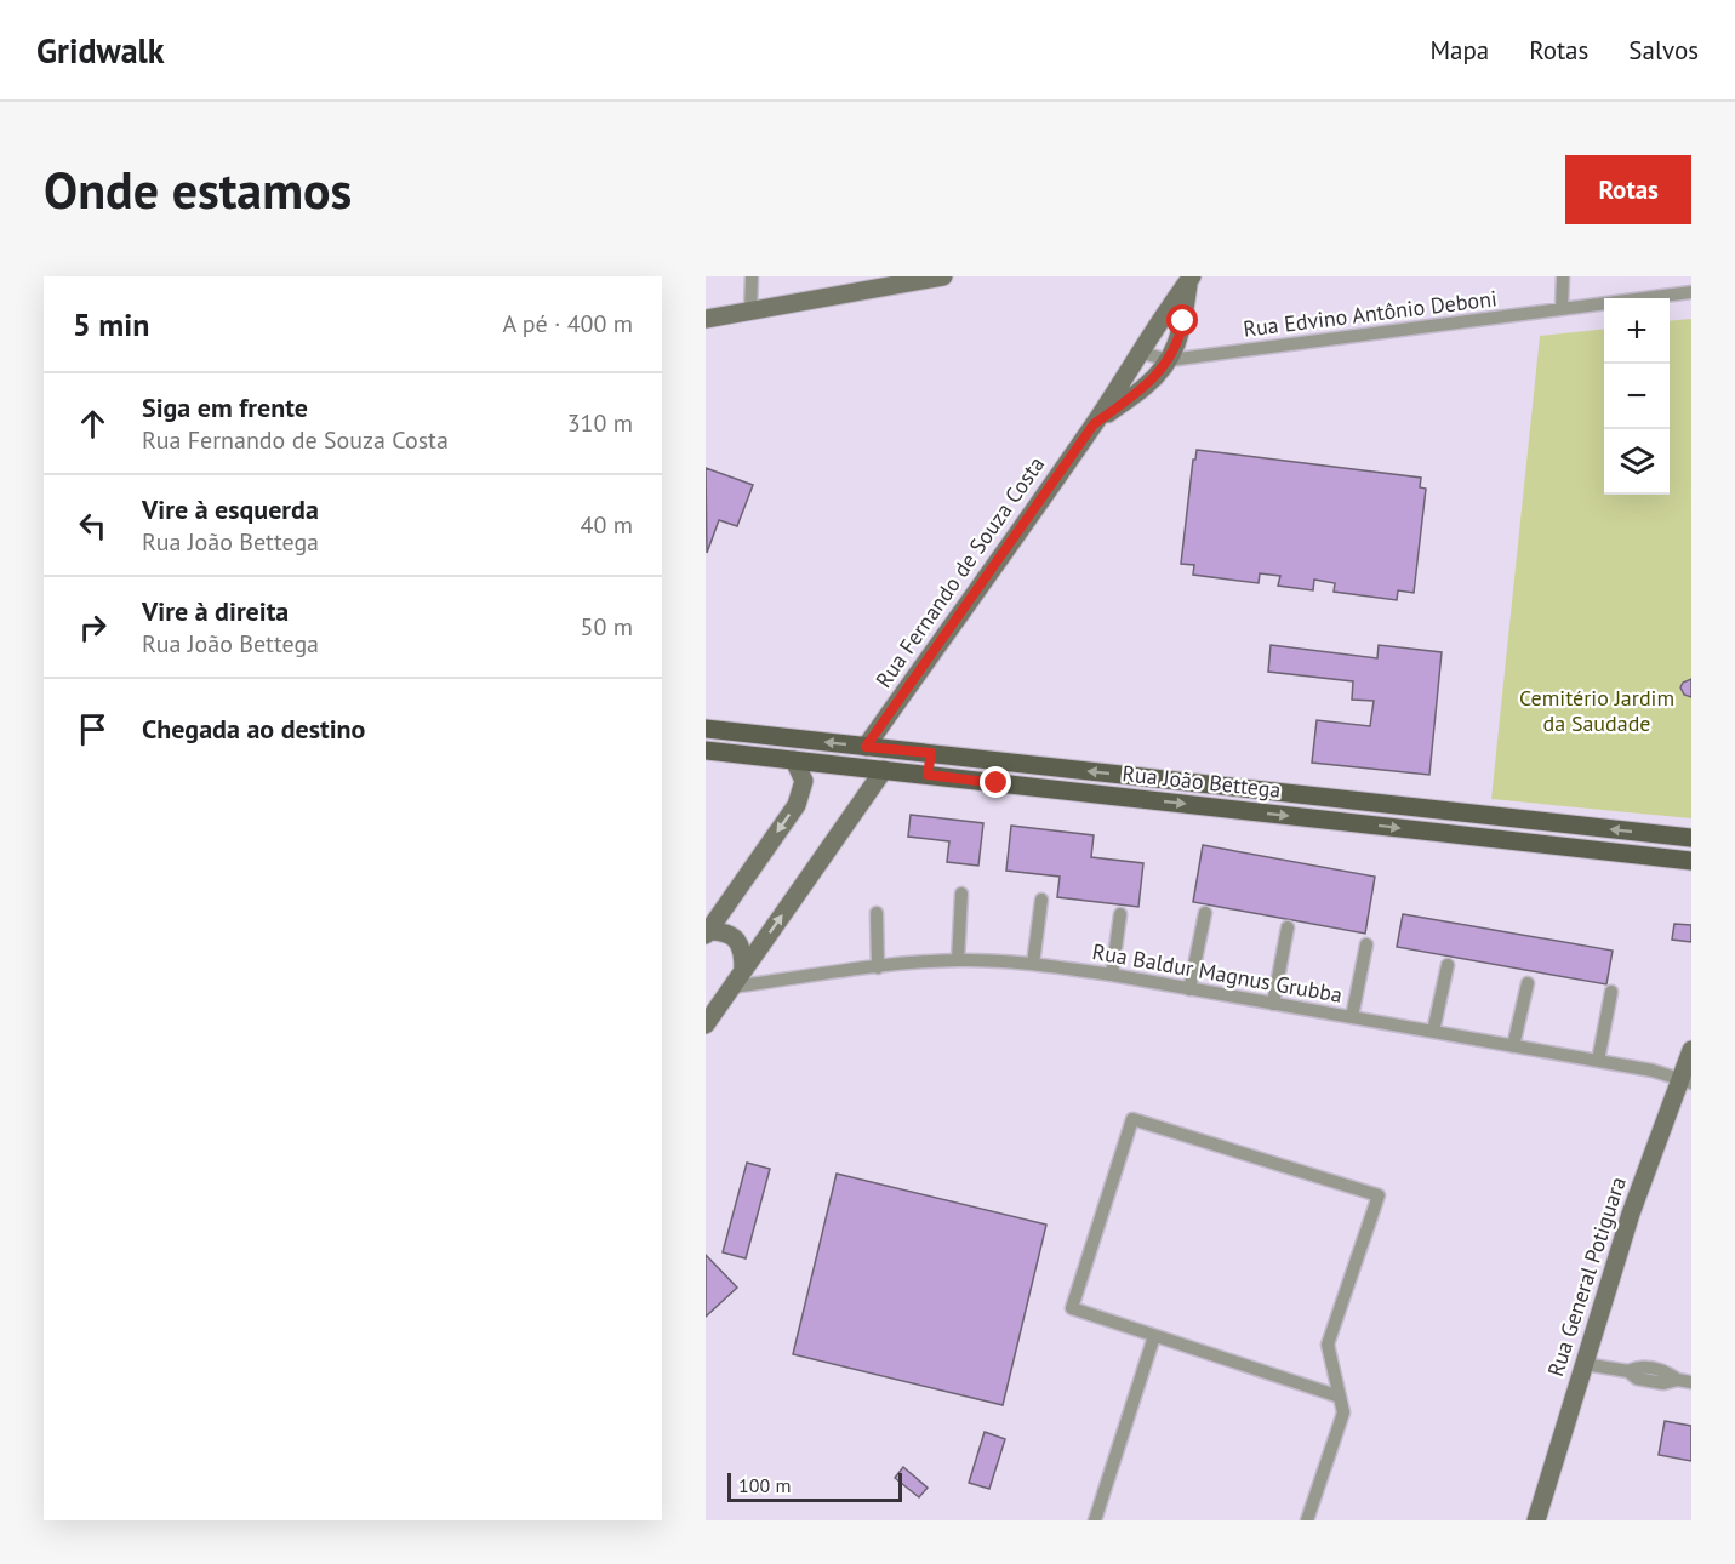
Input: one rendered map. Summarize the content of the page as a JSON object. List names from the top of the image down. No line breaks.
{"streets":{"main road":["Rua Fernando de Souza Costa","Rua João Bettega","Rua General Potiguara"],"street":["Rua Edvino Antônio Deboni","Rua Baldur Magnus Grubba"]},"crossings":[["Rua Edvino Antônio Deboni","Rua Fernando de Souza Costa"],["Rua Fernando de Souza Costa","Rua João Bettega"],["Rua Baldur Magnus Grubba","Rua General Potiguara"]],"parks":["Cemitério Jardim da Saudade"],"scale_bar":"100 m","page":{"header":"Gridwalk","nav":["Mapa","Rotas","Salvos"],"buttons":"Rotas","title":"Onde estamos","heading":["5 min","A pé · 400 m"],"map_buttons":["+","−"],"list":[["Siga em frente","Rua Fernando de Souza Costa","310 m"],["Vire à esquerda","Rua João Bettega","40 m"],["Vire à direita","Rua João Bettega","50 m"],"Chegada ao destino"],"scale":"100 m"}}
